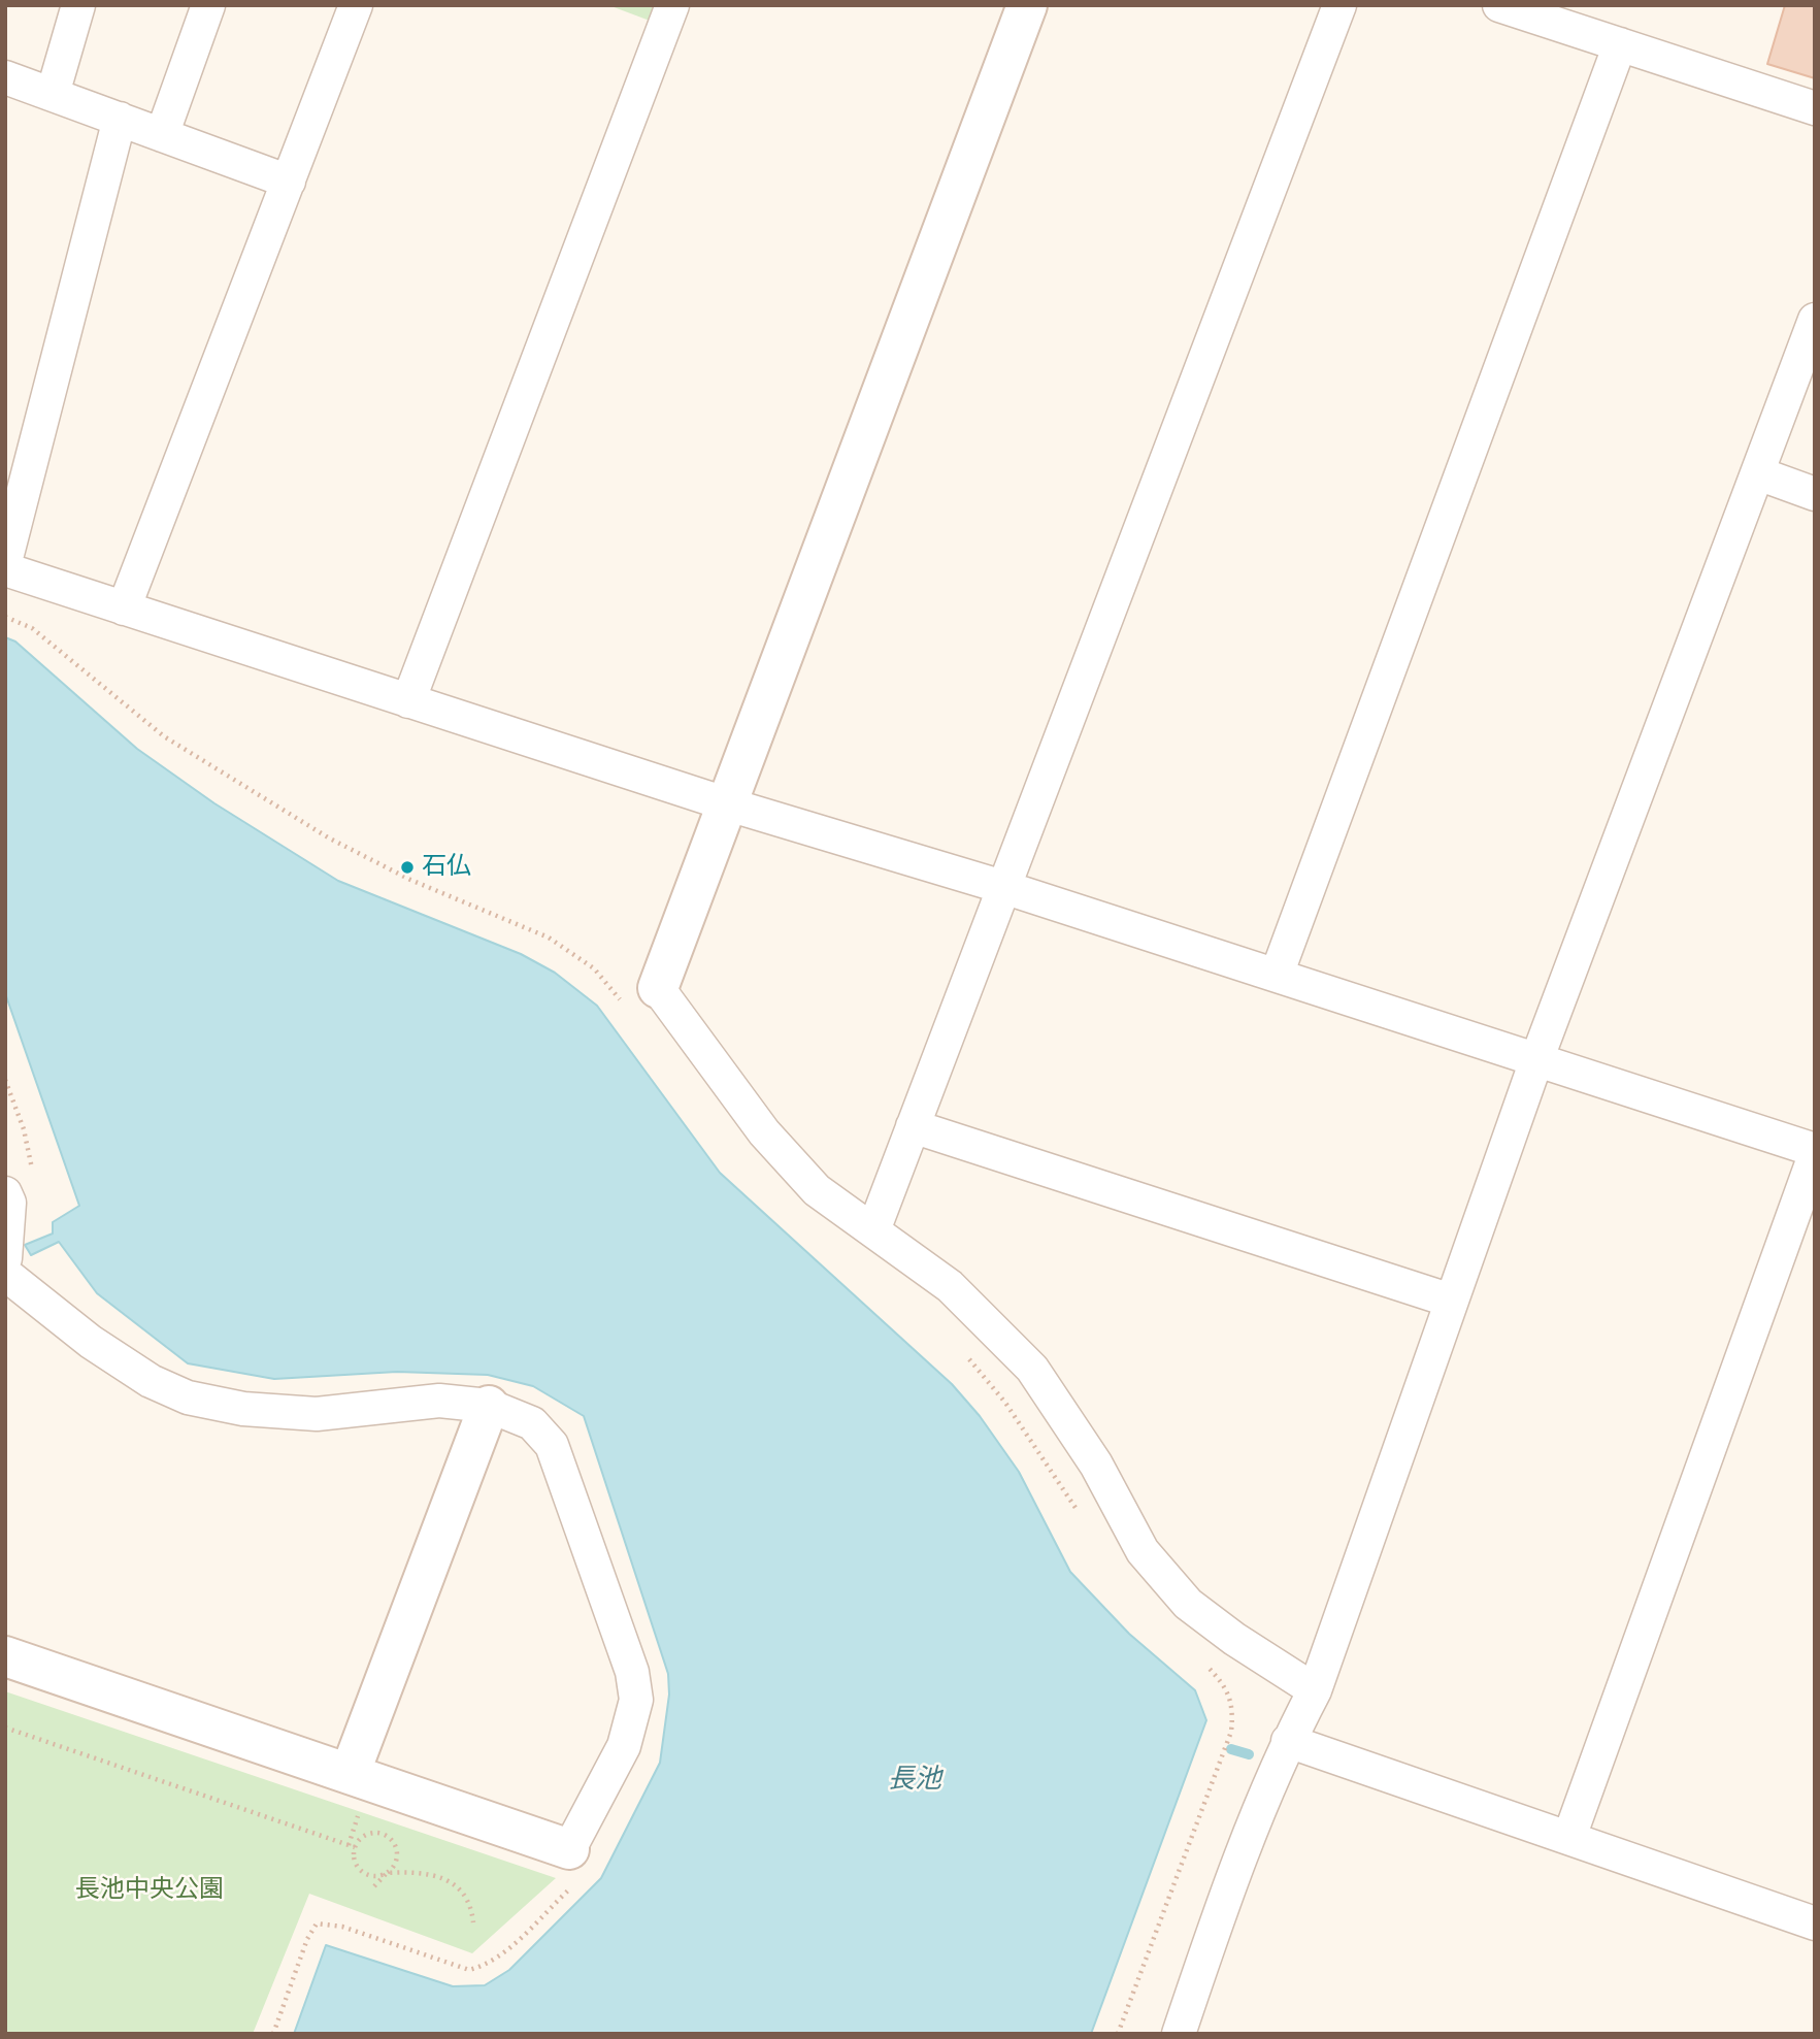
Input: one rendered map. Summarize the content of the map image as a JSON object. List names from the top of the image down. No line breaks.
{"water":["長池"],"parks":["長池中央公園"],"places":["石仏"]}
